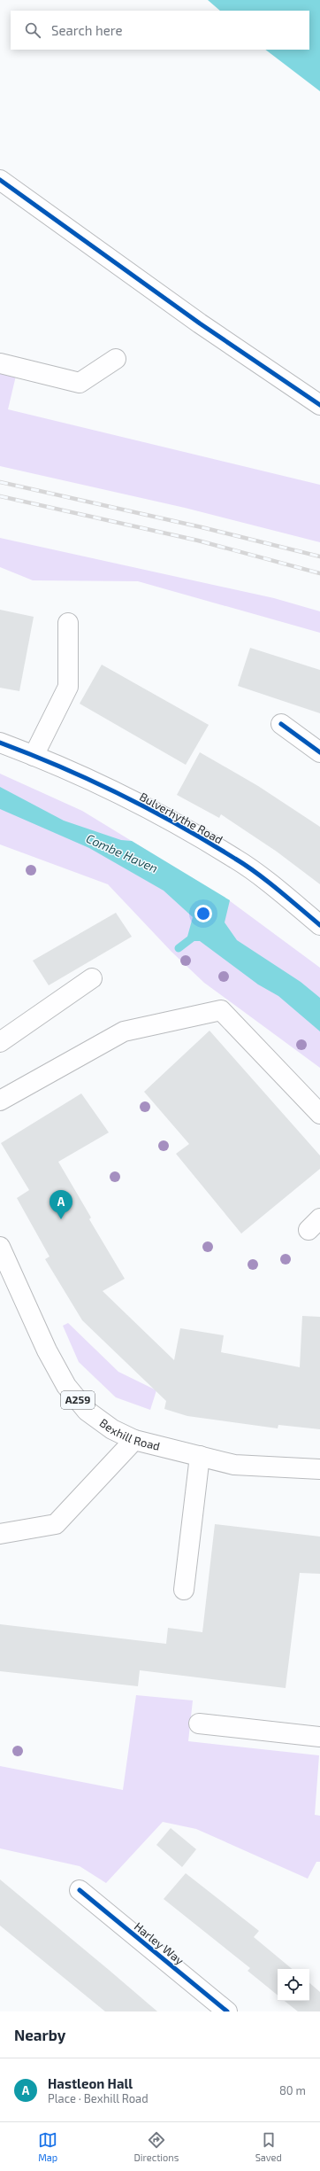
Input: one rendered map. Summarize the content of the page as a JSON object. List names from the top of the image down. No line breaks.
{"streets":{"main road":["Bulverhythe Road","A259","Bexhill Road","Harley Way"]},"water":["Combe Haven"],"page":{"search":"Search here","pins":"A","heading":"Nearby","list":[{"mark":"A","name":"Hastleon Hall","note":"Place · Bexhill Road","value":"80 m"}],"nav":["Map","Directions","Saved"]}}
